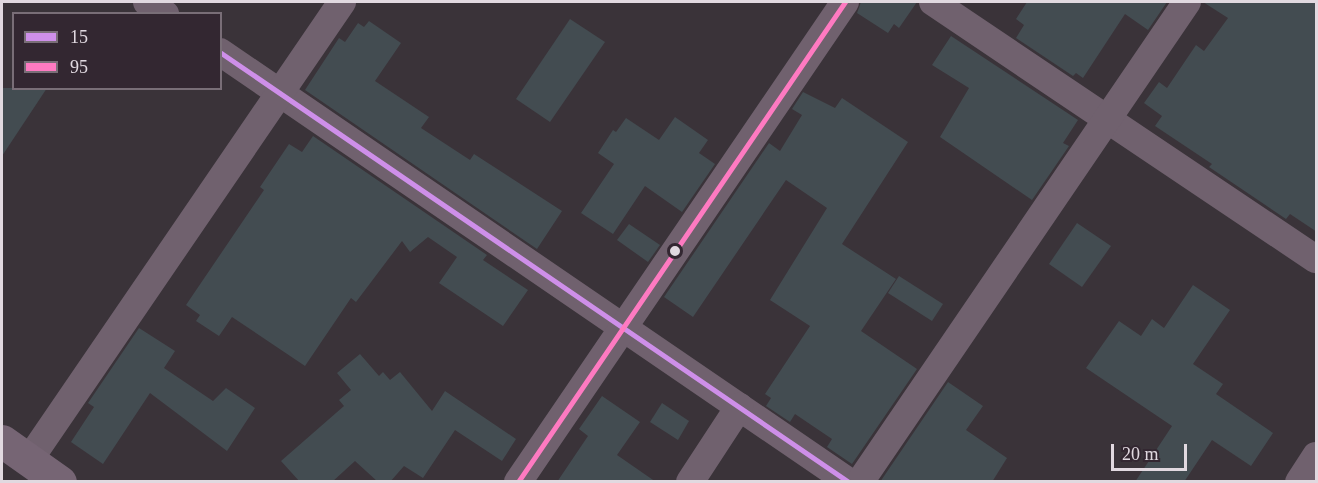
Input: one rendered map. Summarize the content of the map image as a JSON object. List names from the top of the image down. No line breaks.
{"lines":["transit line 95","transit line 15"],"legend":["15","95"],"scale_bar":"20 m"}
